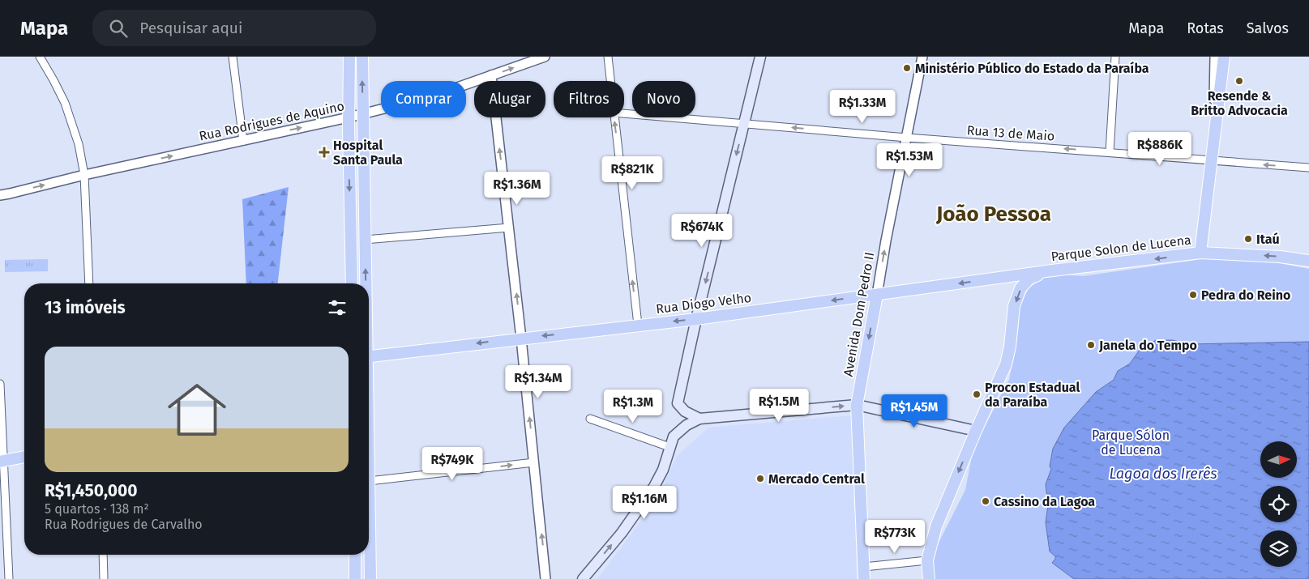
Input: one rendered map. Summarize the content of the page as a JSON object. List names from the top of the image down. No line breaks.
{"streets":{"main road":["Parque Solon de Lucena","Rua Diogo Velho","Avenida Dom Pedro II"],"street":["Rua Rodrigues de Aquino","Rua 13 de Maio"]},"crossings":[["Rua 13 de Maio","Avenida Dom Pedro II"],["Parque Solon de Lucena","Rua Diogo Velho"],["Rua Diogo Velho","Avenida Dom Pedro II"]],"one_way":["Rua Rodrigues de Aquino","Rua 13 de Maio","Parque Solon de Lucena","Rua Diogo Velho"],"districts":["João Pessoa"],"water":["Lagoa dos Irerês"],"parks":["Parque Sólon de Lucena"],"places":{"other":["Ministério Público do Estado da Paraíba","Resende & Britto Advocacia","Itaú","Pedra do Reino","Janela do Tempo","Procon Estadual da Paraíba","Mercado Central","Cassino da Lagoa"],"health":["Hospital Santa Paula"]},"north":"right","page":{"header":"Mapa","search":"Pesquisar aqui","nav":["Mapa","Rotas","Salvos"],"chip":["Comprar","Alugar","Filtros","Novo"],"price":["R$1.33M","R$886K","R$1.53M","R$821K","R$1.36M","R$674K","R$1.34M","R$1.5M","R$1.3M","R$1.45M","R$749K","R$1.16M","R$773K"],"heading":"13 imóveis","list":[{"name":"R$1,450,000","note":"5 quartos · 138 m² · Rua Rodrigues de Carvalho"}]}}
